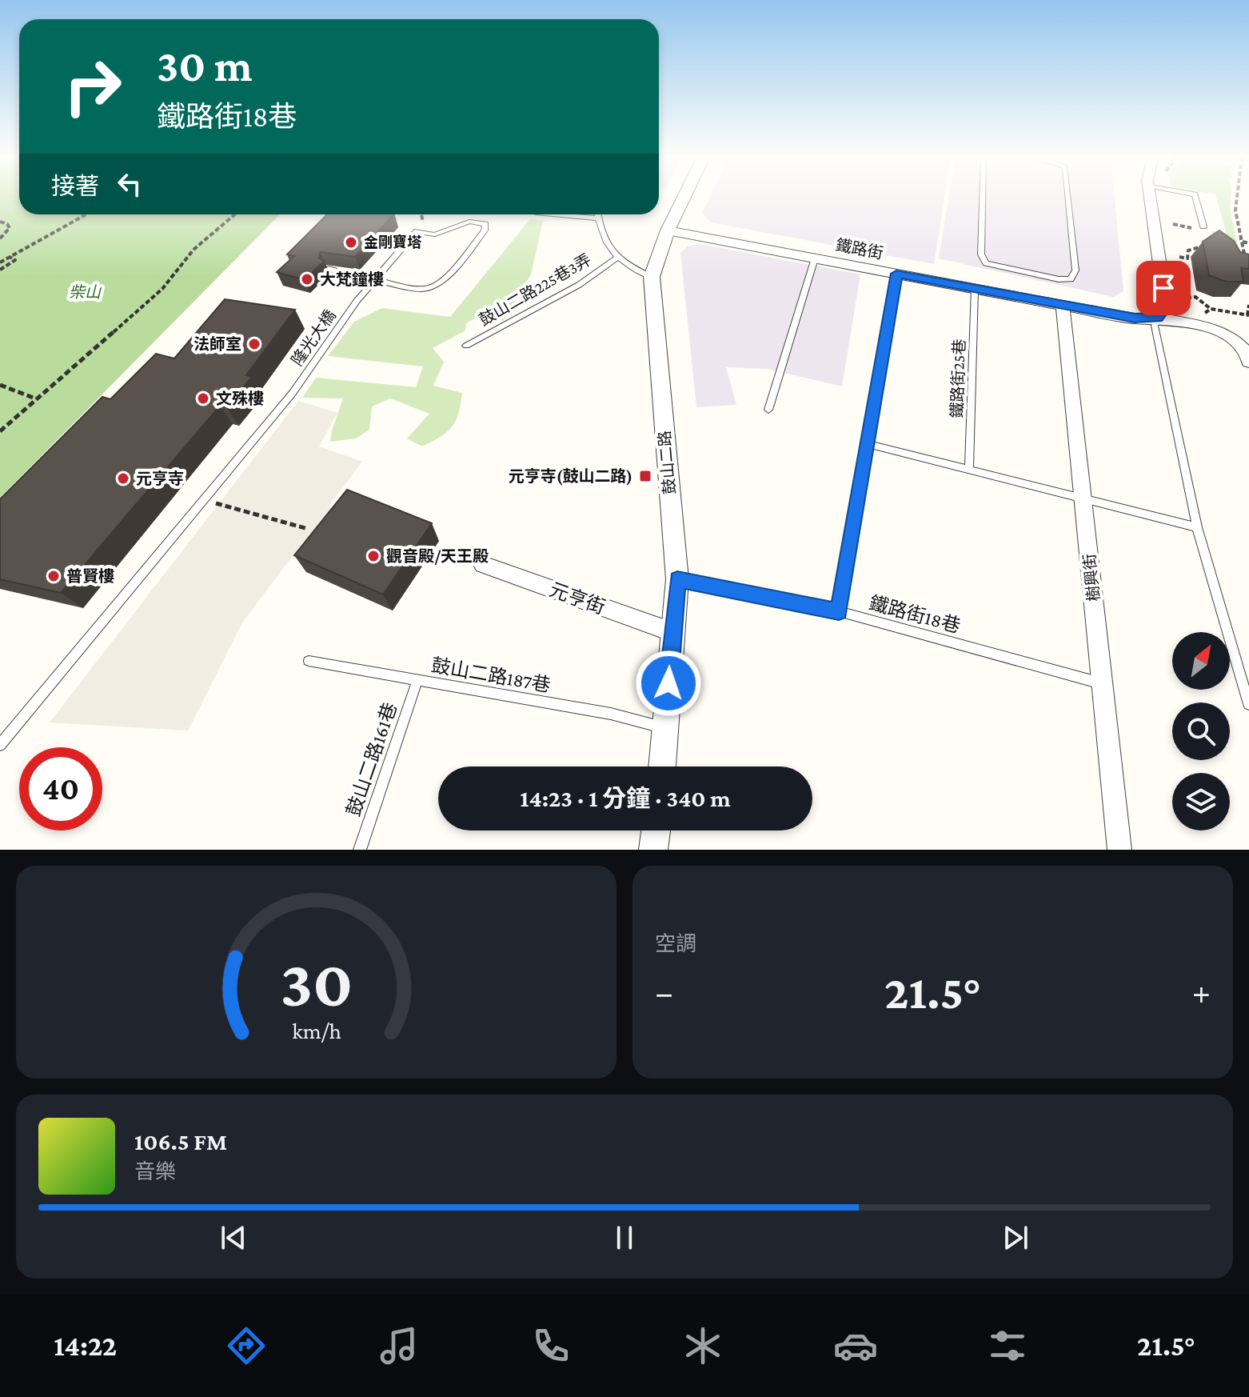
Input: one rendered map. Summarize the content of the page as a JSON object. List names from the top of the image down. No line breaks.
{"streets":{"street":["鐵路街","鼓山二路","樹興街","元亨街"],"lane":["鼓山二路225巷3弄","隆光大橋","鐵路街25巷","鐵路街18巷","鼓山二路187巷","鼓山二路161巷"]},"crossings":[["鐵路街","鐵路街25巷"],["鐵路街","鼓山二路"],["鐵路街","樹興街"],["鼓山二路","元亨街"],["鼓山二路","鐵路街18巷"],["鼓山二路","鼓山二路187巷"],["樹興街","鐵路街18巷"],["鼓山二路187巷","鼓山二路161巷"]],"parks":["柴山"],"places":{"other":["金剛寶塔","大梵鐘樓","法師室","文殊樓","元亨寺","觀音殿/天王殿","普賢樓"],"transit":["元亨寺(鼓山二路)"]},"north":"top right","page":{"turn":["30 m","鐵路街18巷"],"then":"接著","limit":"40","trip":"14:23 · 1 分鐘 · 340 m","tile":"空調","heat":["−","21.5°","+"],"song":["106.5 FM","音樂"],"tabs":["14:22","21.5°"],"gauge":["30","km/h"]}}
